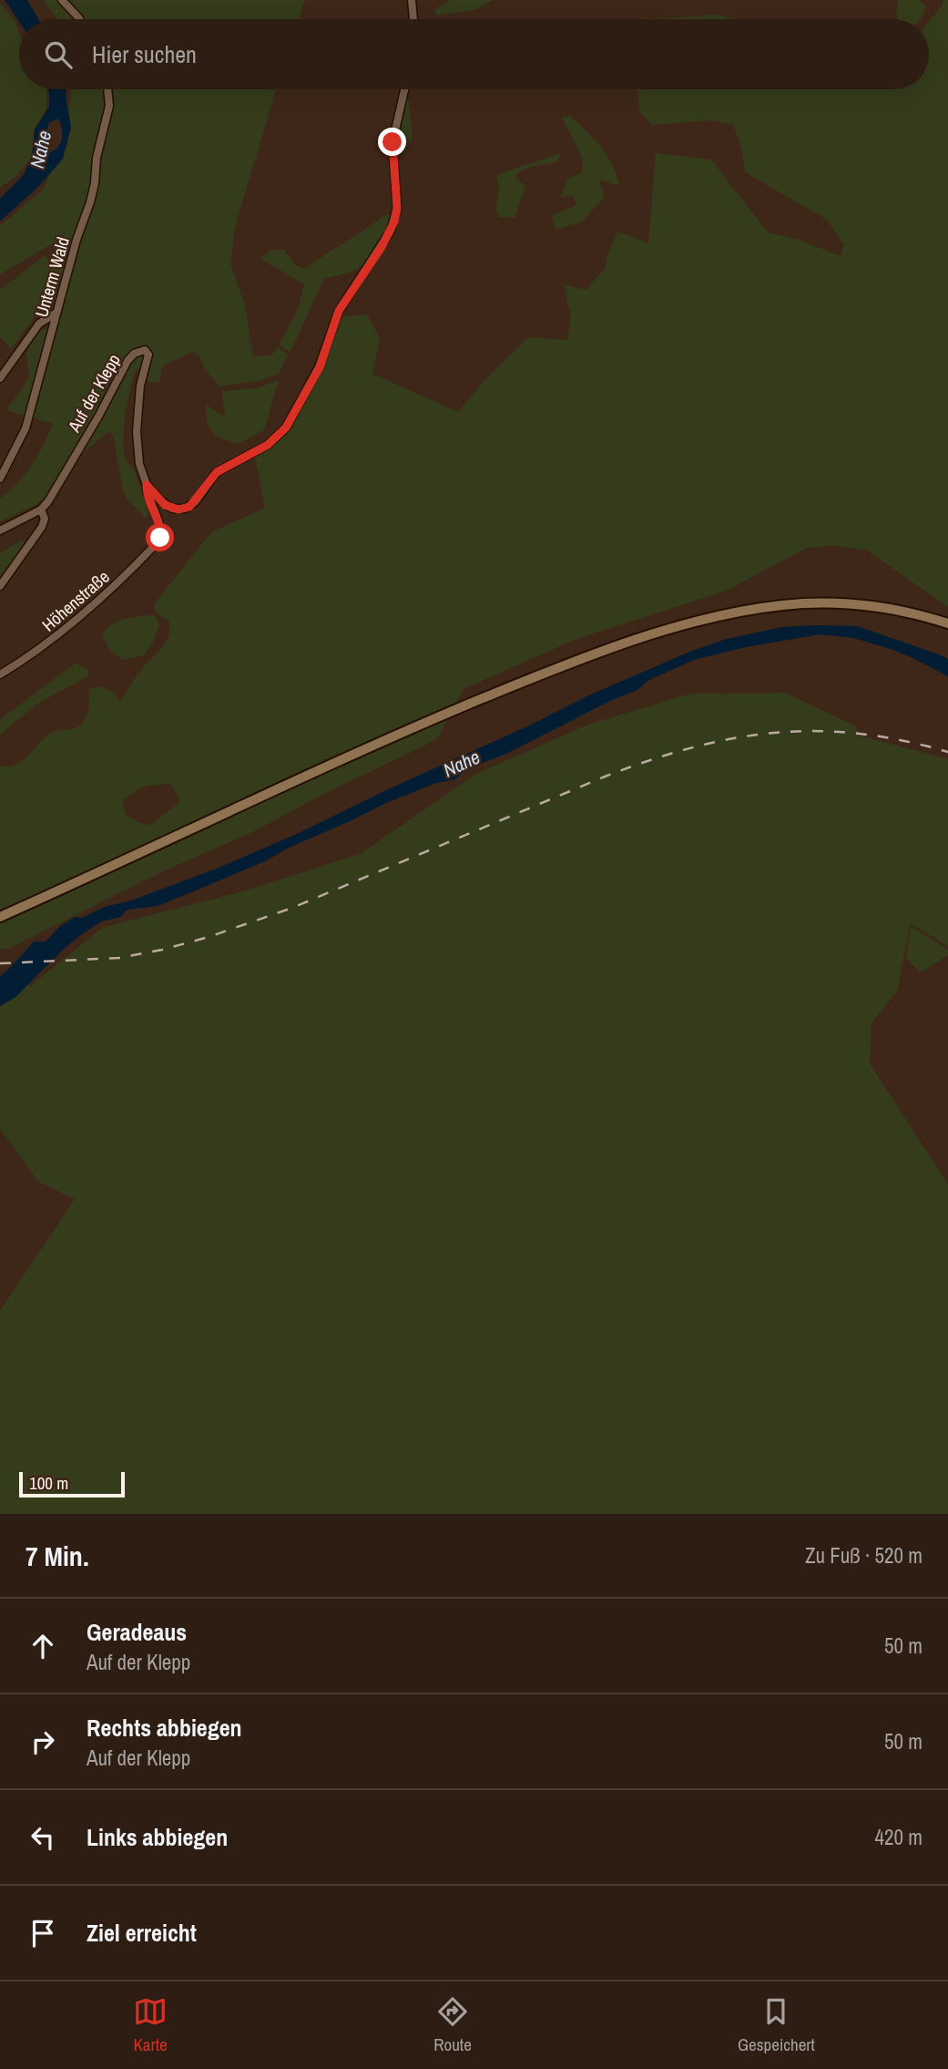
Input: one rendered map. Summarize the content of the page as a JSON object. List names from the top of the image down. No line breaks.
{"streets":{"street":["Unterm Wald","Auf der Klepp","Höhenstraße"]},"crossings":[["Auf der Klepp","Höhenstraße"]],"water":["Nahe"],"scale_bar":"100 m","page":{"search":"Hier suchen","scale":"100 m","heading":["7 Min.","Zu Fuß · 520 m"],"list":[["Geradeaus","Auf der Klepp","50 m"],["Rechts abbiegen","Auf der Klepp","50 m"],["Links abbiegen","420 m"],"Ziel erreicht"],"nav":["Karte","Route","Gespeichert"]}}
